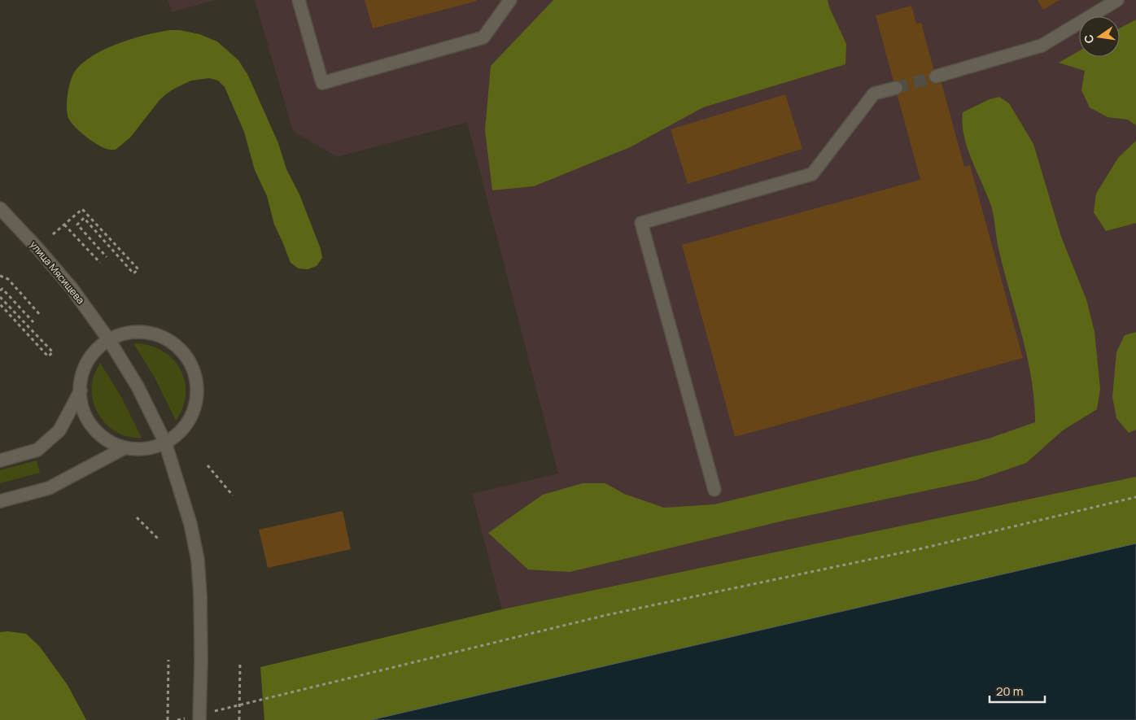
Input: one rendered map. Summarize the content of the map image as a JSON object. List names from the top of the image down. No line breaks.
{"streets":{"street":["улица Мясищева"]},"scale_bar":"20 m","north":"left"}
